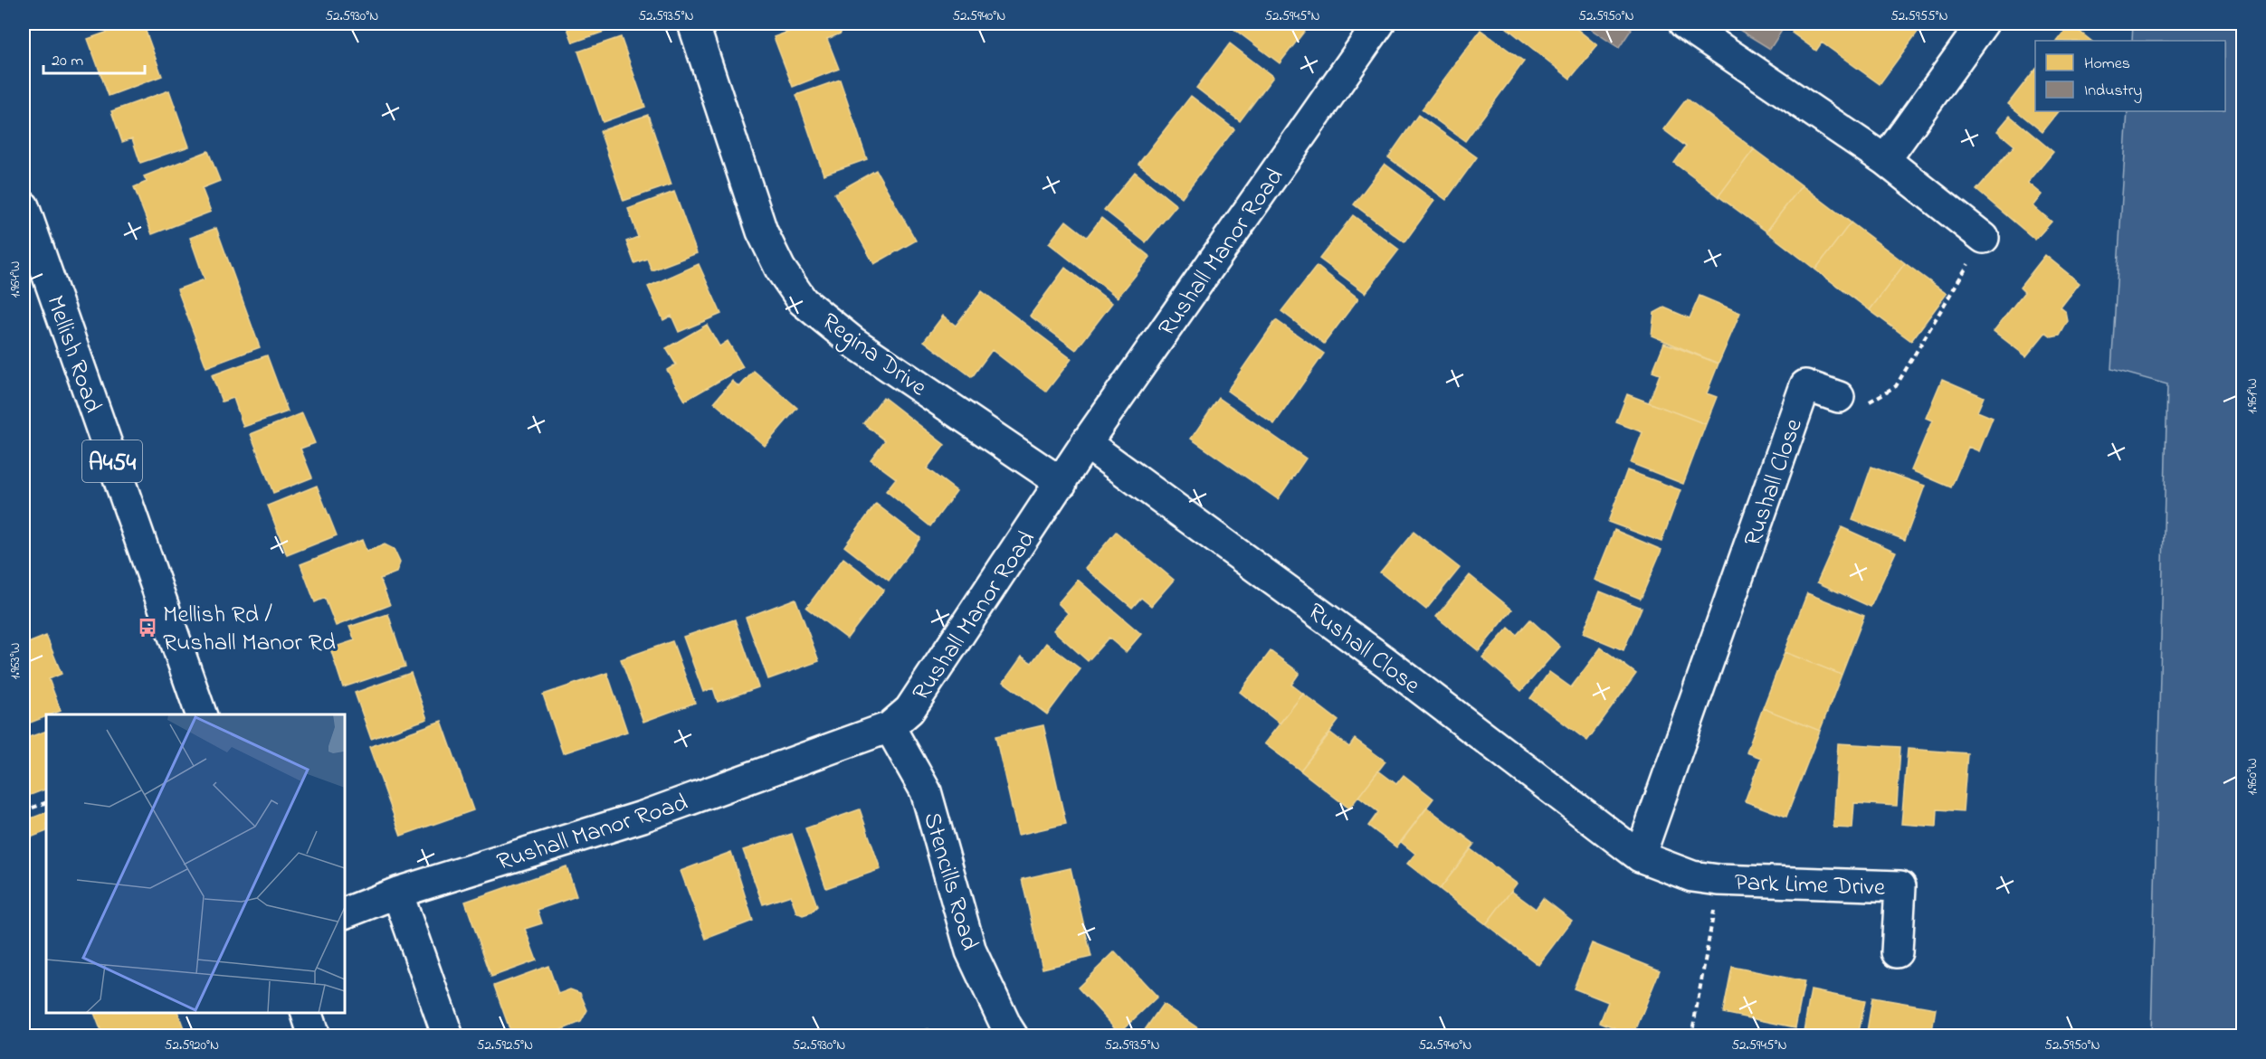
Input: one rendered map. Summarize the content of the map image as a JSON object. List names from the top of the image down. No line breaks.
{"streets":{"street":["Rushall Manor Road","Mellish Road","Regina Drive","A454","Rushall Close","Stencills Road","Park Lime Drive"]},"crossings":[["Rushall Manor Road","Regina Drive"],["Rushall Manor Road","Rushall Close"],["Rushall Manor Road","Stencills Road"],["Rushall Close","Park Lime Drive"]],"places":{"bus stop":["Mellish Rd / Rushall Manor Rd"]},"legend":["Homes","Industry"],"scale_bar":"20 m","coordinates":["52.5930°N","52.5935°N","52.5940°N","52.5945°N","52.5950°N","52.5955°N","1.964°W","1.961°W","1.963°W","1.960°W","52.5920°N","52.5925°N"]}
